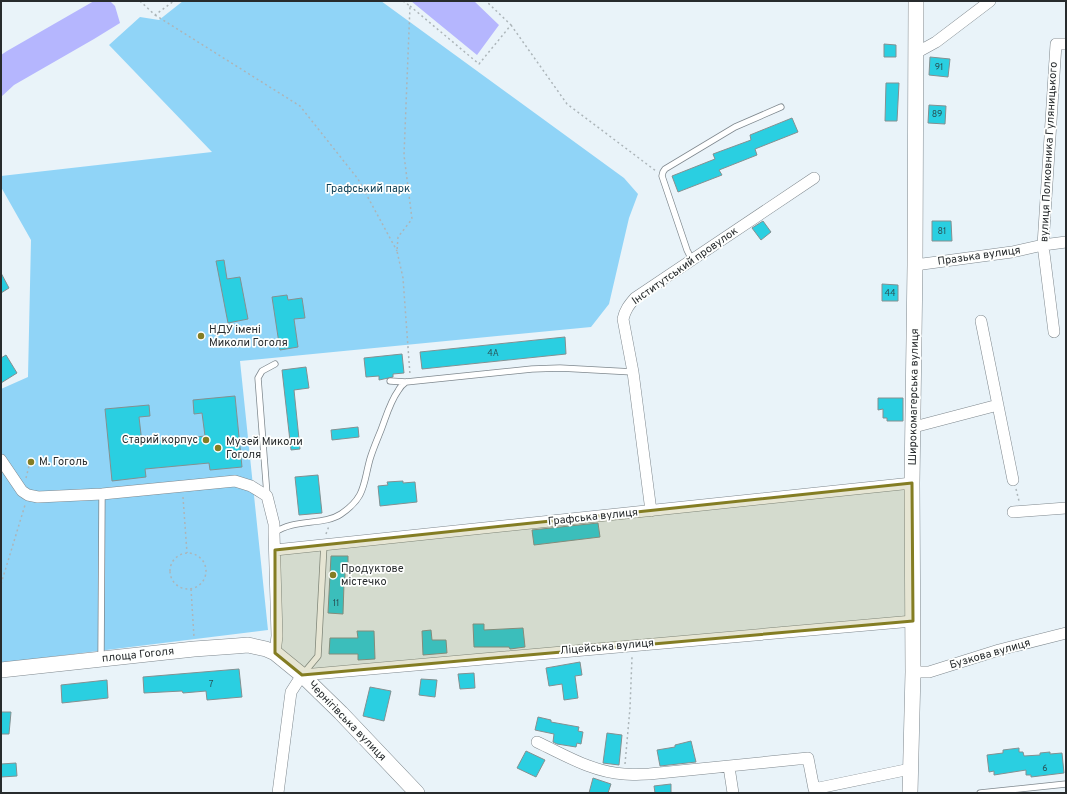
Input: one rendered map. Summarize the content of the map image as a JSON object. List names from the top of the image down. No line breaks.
{"streets":{"street":["вулиця Полковника Гуляницького","Празька вулиця","Інститутський провулок","Широкомагерська вулиця","Графська вулиця","Ліцейська вулиця","Бузкова вулиця","площа Гоголя","Чернігівська вулиця"]},"crossings":[["вулиця Полковника Гуляницького","Празька вулиця"],["Празька вулиця","Широкомагерська вулиця"],["Інститутський провулок","Графська вулиця"],["Широкомагерська вулиця","Графська вулиця"],["Широкомагерська вулиця","Ліцейська вулиця"],["Широкомагерська вулиця","Бузкова вулиця"],["Ліцейська вулиця","Чернігівська вулиця"],["площа Гоголя","Чернігівська вулиця"]],"parks":["Графський парк"],"places":["НДУ імені Миколи Гоголя","Старий корпус","Музей Миколи Гоголя","М. Гоголь","Продуктове містечко"],"house_numbers":["91","89","81","44","4А","11","7","6"]}
